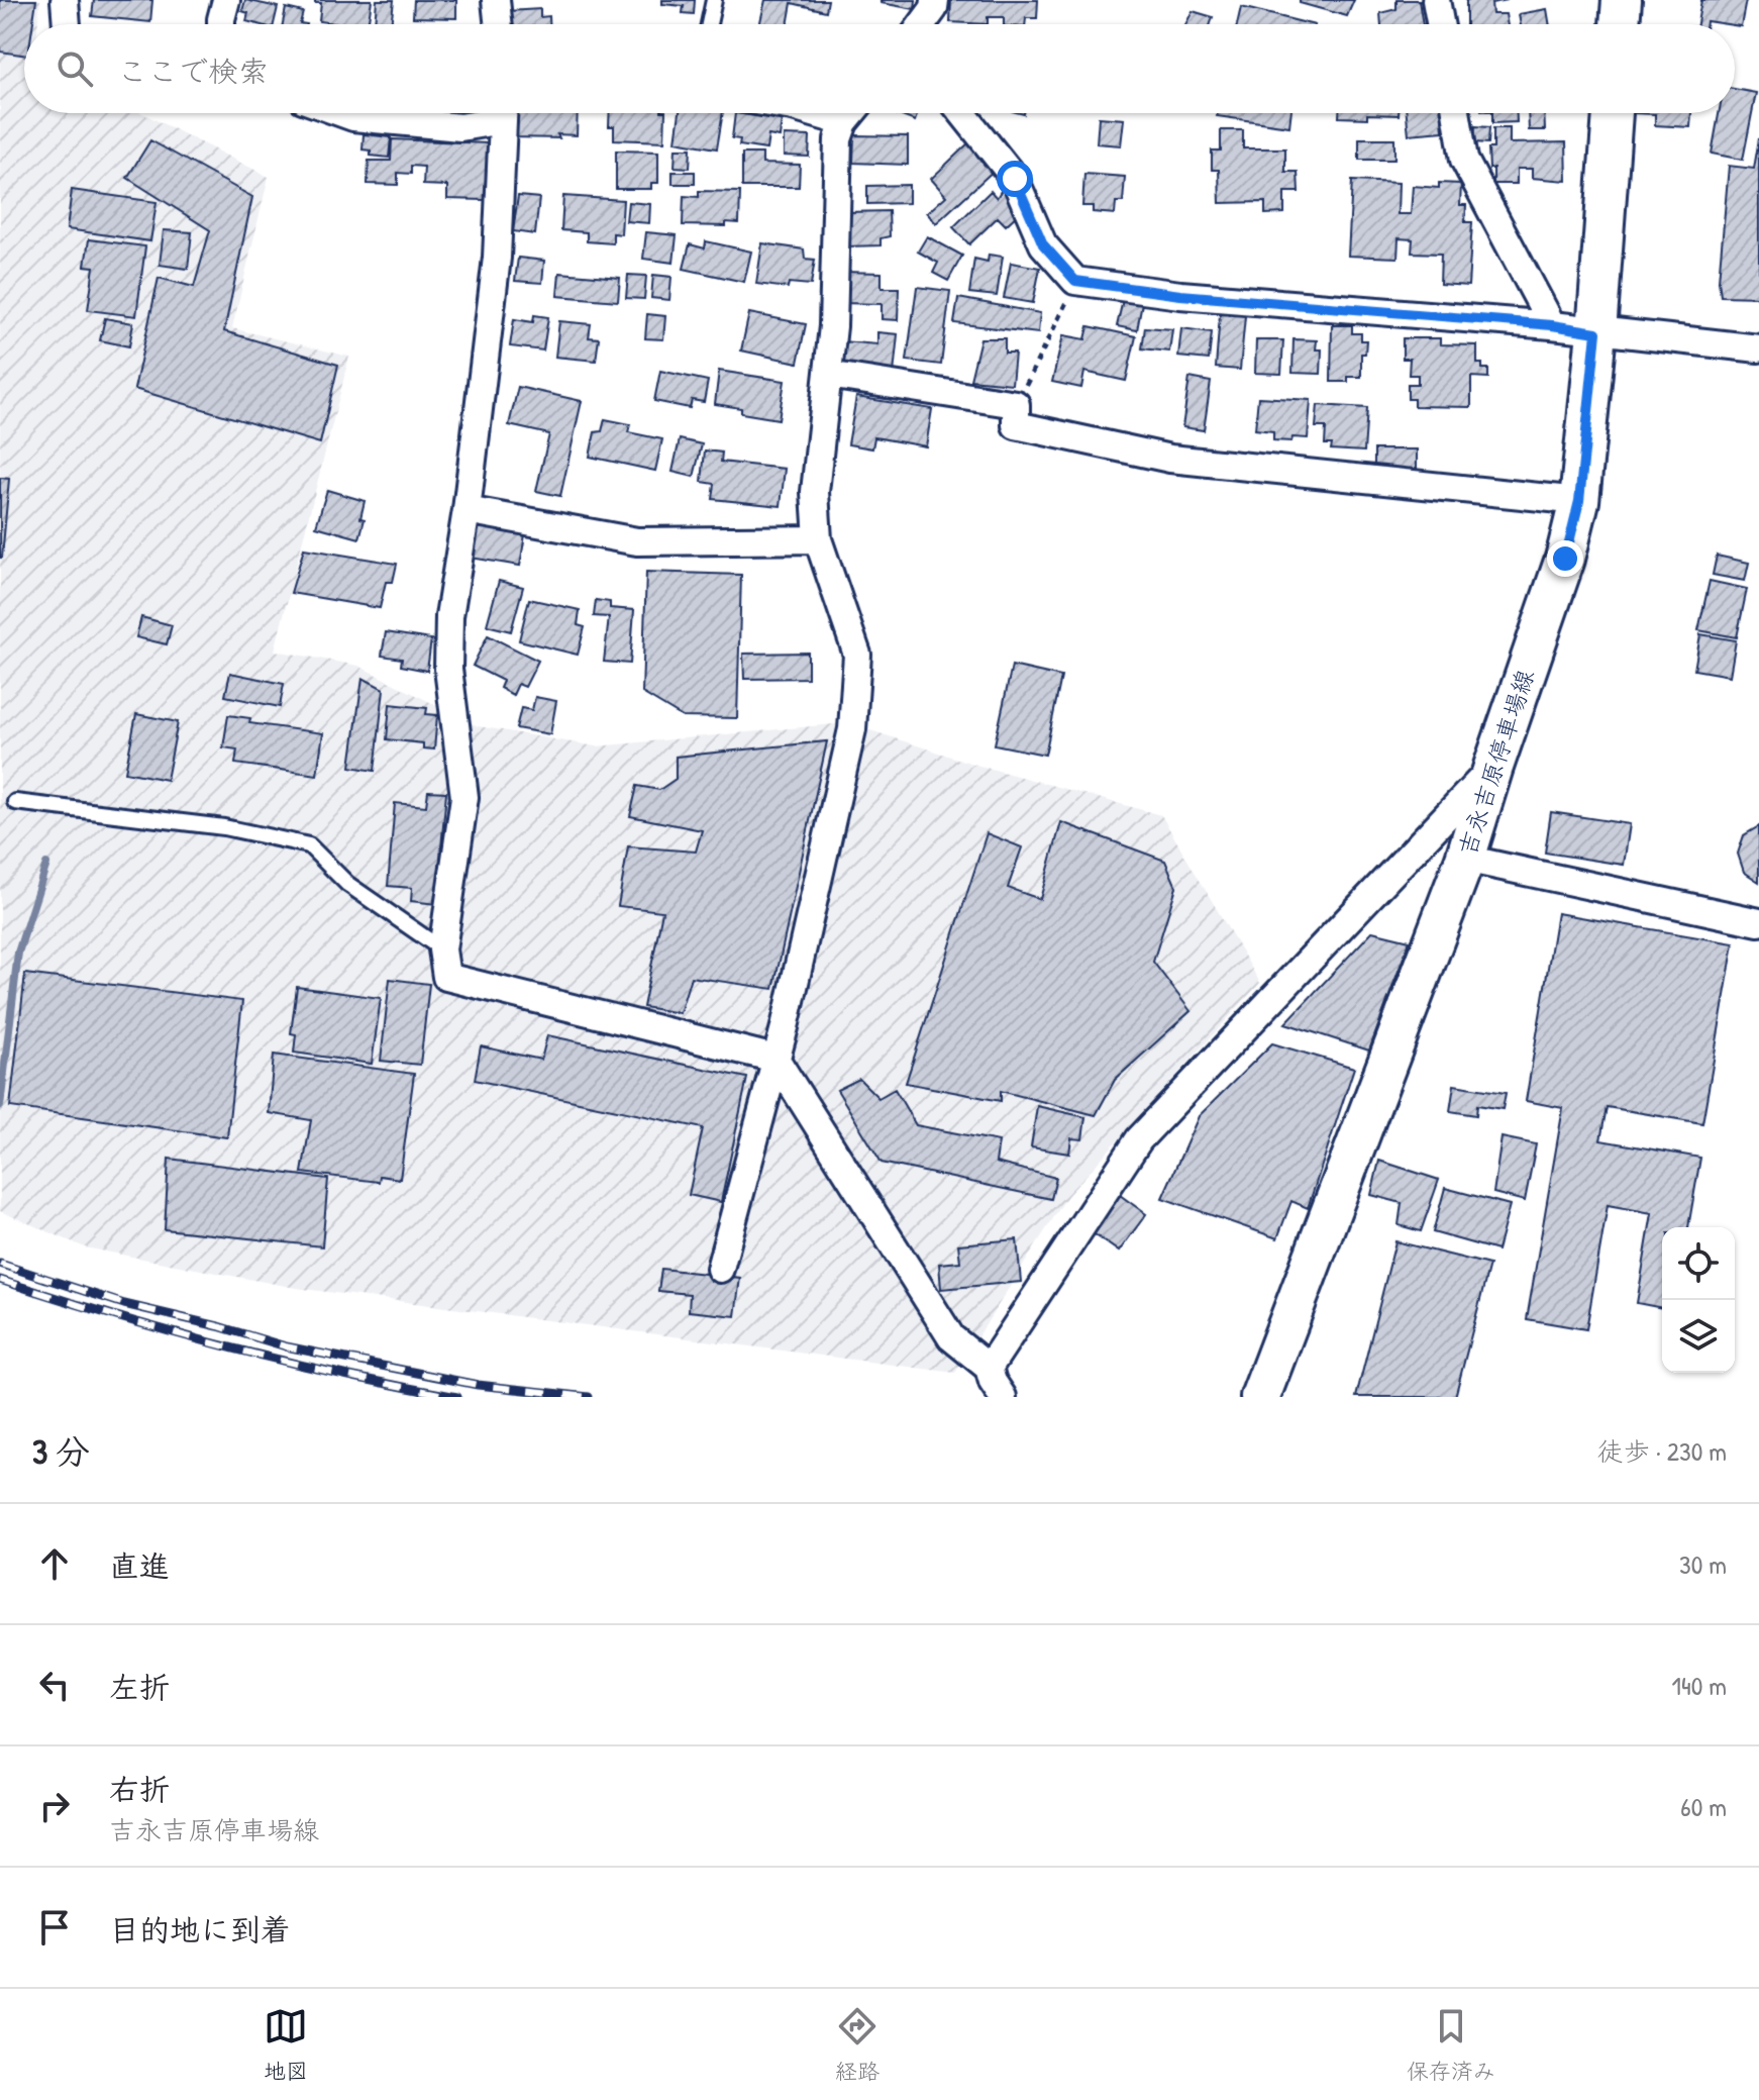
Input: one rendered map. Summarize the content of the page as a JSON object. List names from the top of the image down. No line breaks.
{"streets":{"main road":["吉永吉原停車場線"]},"page":{"search":"ここで検索","heading":["3 分","徒歩 · 230 m"],"list":[["直進","30 m"],["左折","140 m"],["右折","吉永吉原停車場線","60 m"],"目的地に到着"],"nav":["地図","経路","保存済み"]}}
